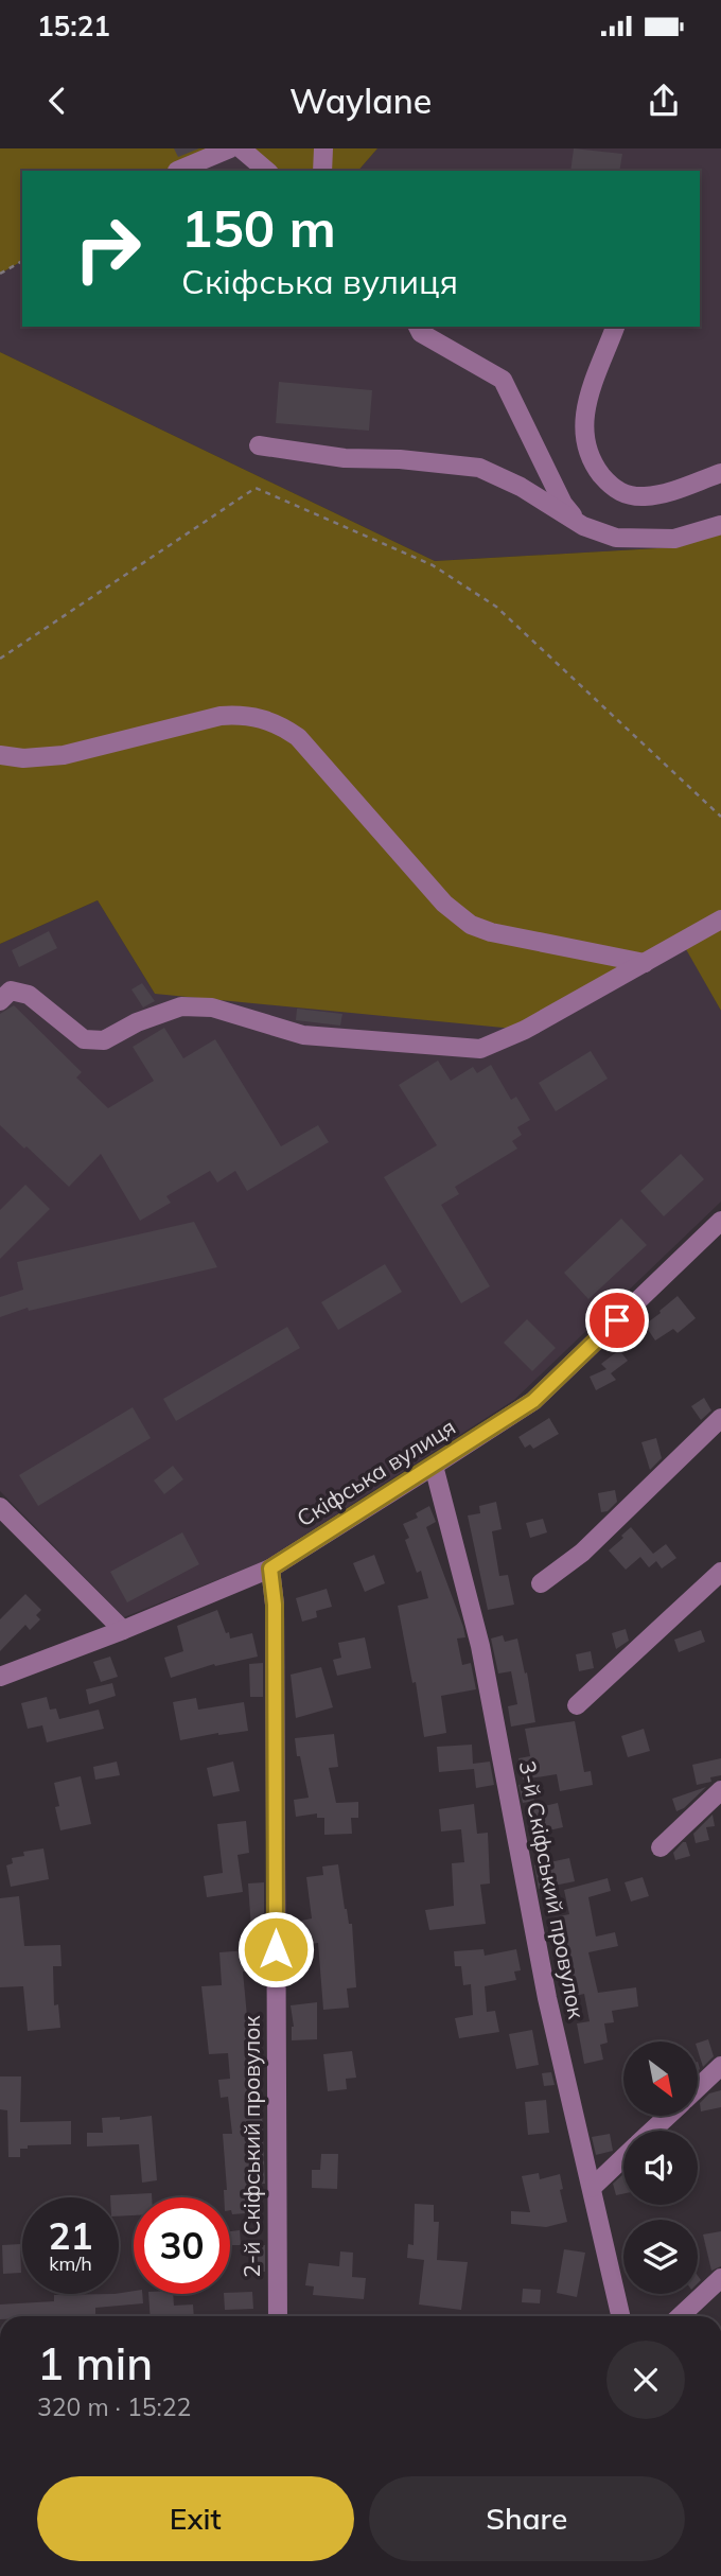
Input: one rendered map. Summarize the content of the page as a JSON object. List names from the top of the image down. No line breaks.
{"streets":{"street":["Скіфська вулиця","3-й Скіфський провулок","2-й Скіфський провулок"]},"crossings":[["Скіфська вулиця","3-й Скіфський провулок"],["Скіфська вулиця","2-й Скіфський провулок"]],"north":"bottom right","page":{"status":"15:21","header":"Waylane","turn":["150 m","Скіфська вулиця"],"speed":"21 km/h","limit":"30","heading":["1 min","320 m · 15:22"],"buttons":["Exit","Share"]}}
